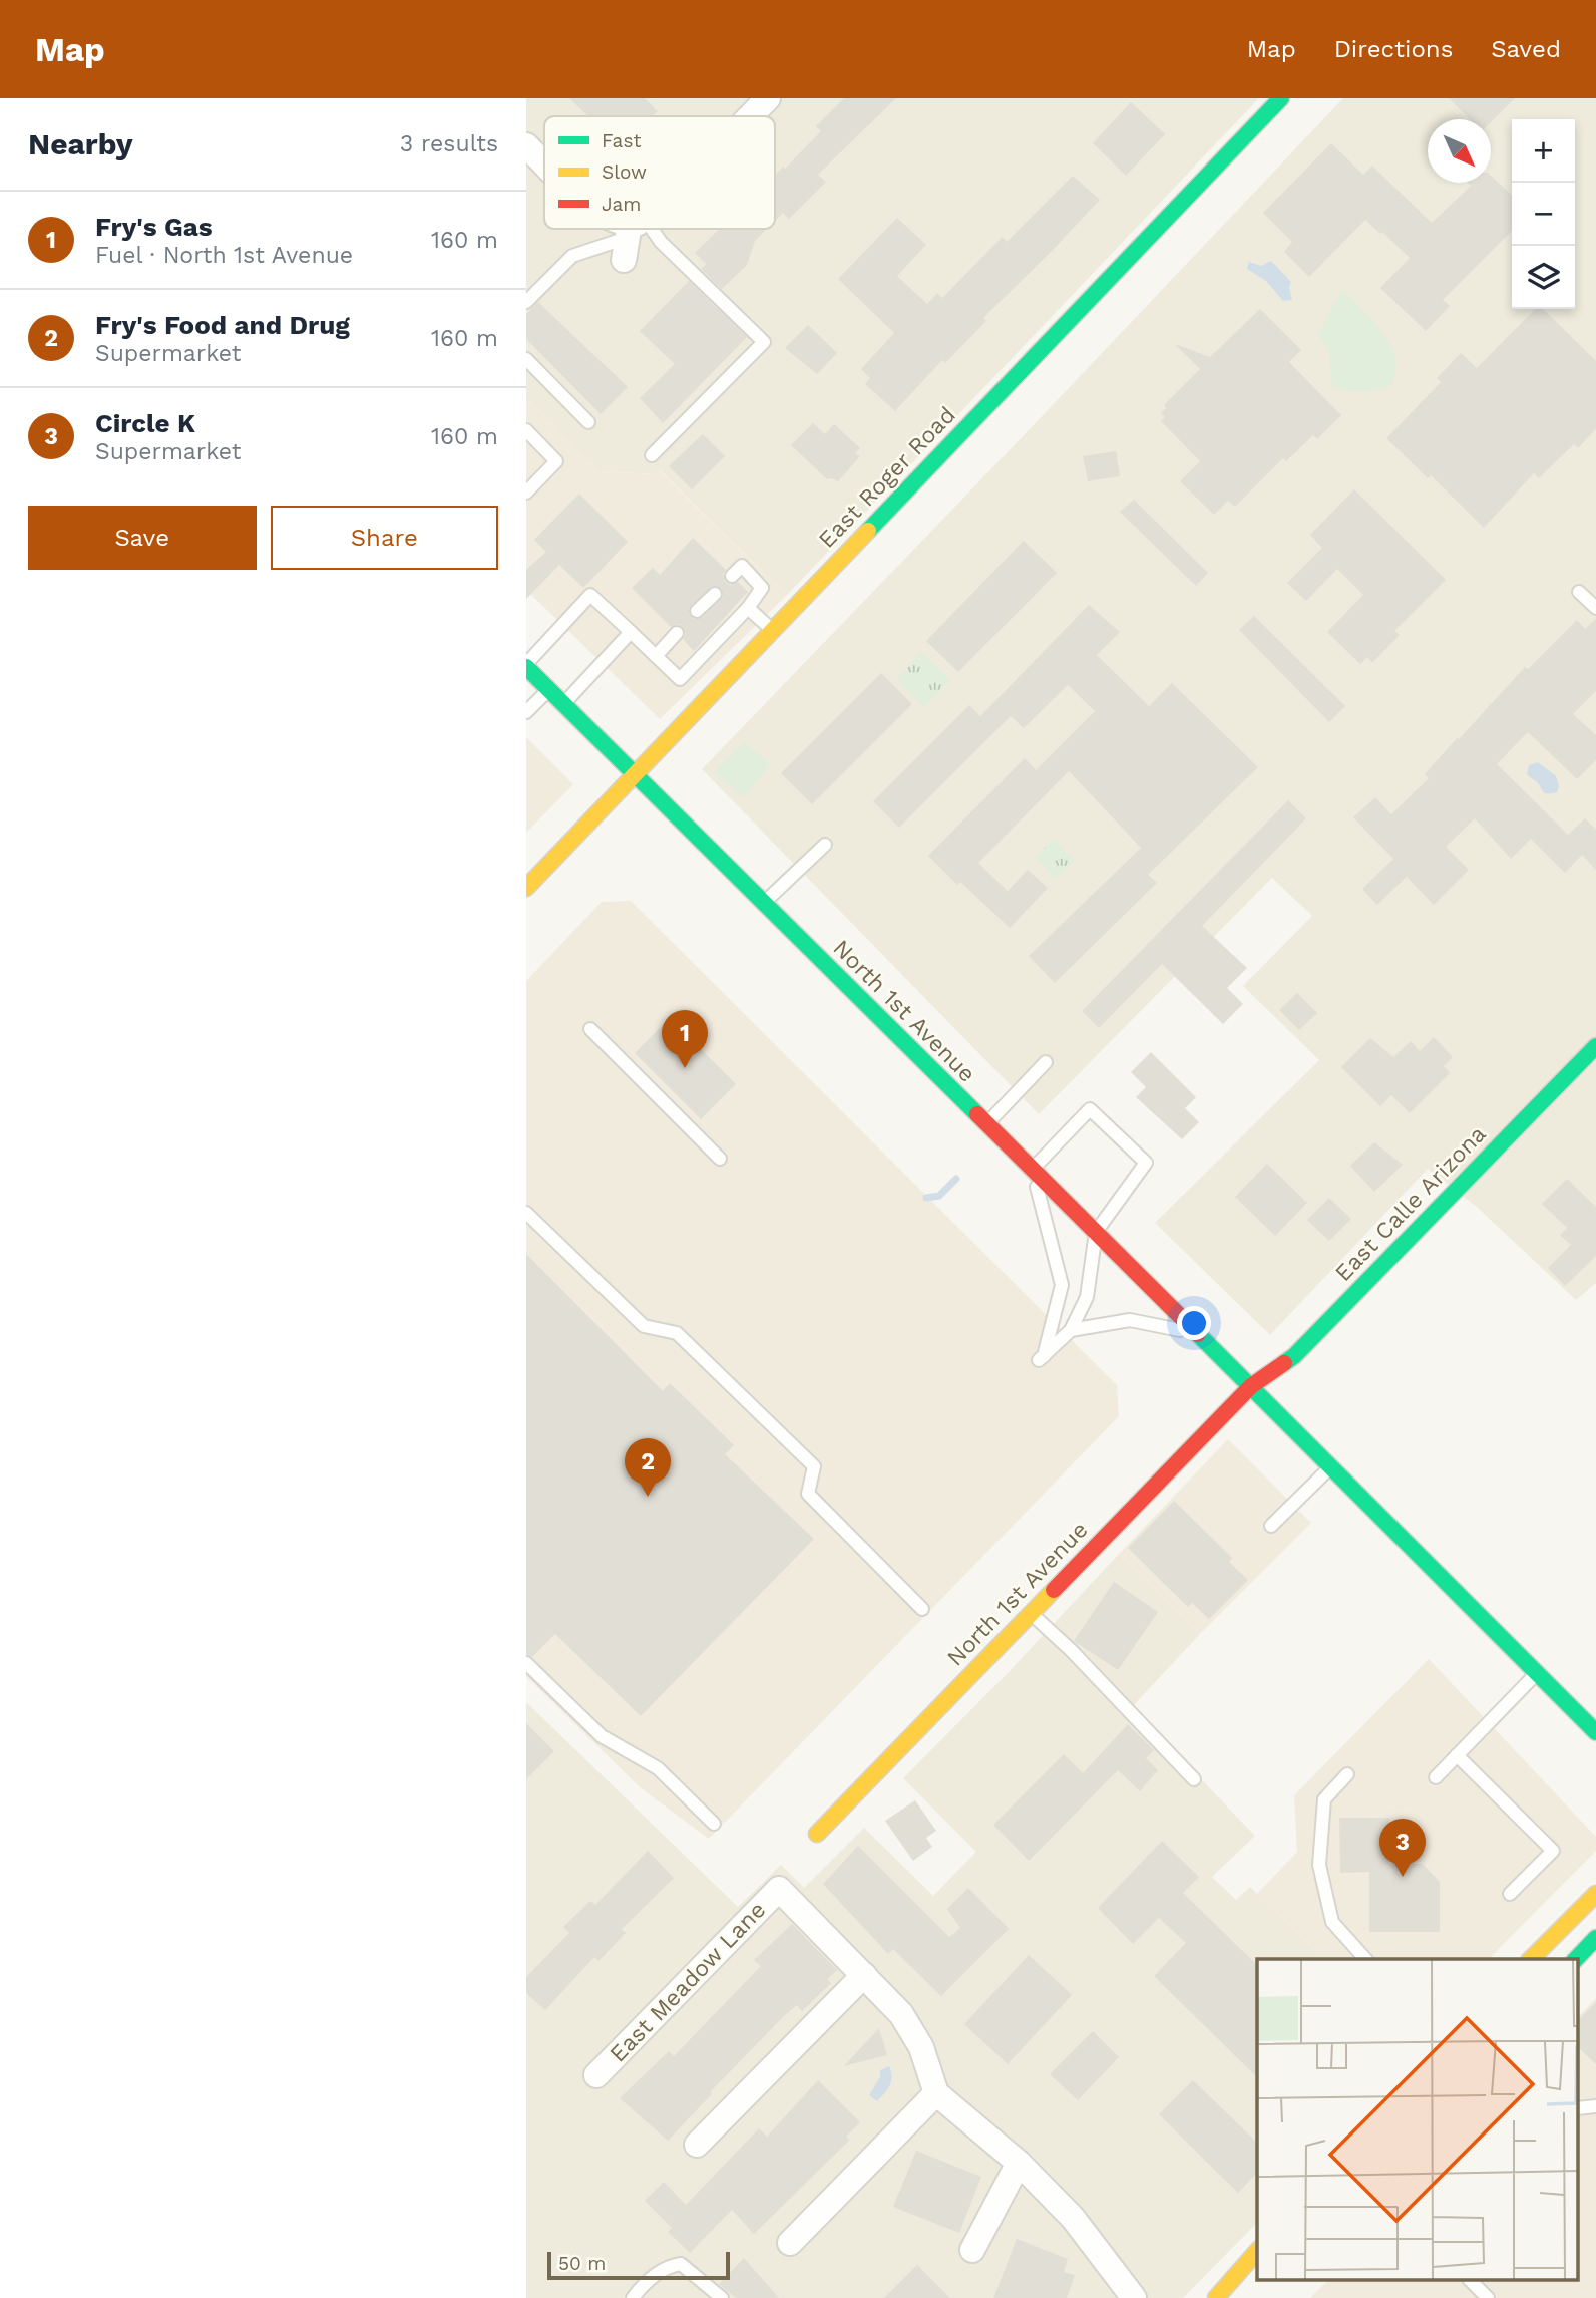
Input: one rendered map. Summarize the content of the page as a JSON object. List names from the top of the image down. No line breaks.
{"streets":{"street":["East Roger Road","North 1st Avenue","East Calle Arizona","East Meadow Lane"]},"crossings":[["East Roger Road","North 1st Avenue"],["North 1st Avenue","East Calle Arizona"]],"legend":["Fast","Slow","Jam"],"scale_bar":"50 m","north":"bottom right","page":{"header":"Map","nav":["Map","Directions","Saved"],"heading":["Nearby","3 results"],"map_buttons":["+","−"],"list":[{"mark":"1","name":"Fry's Gas","note":"Fuel · North 1st Avenue","value":"160 m"},{"mark":"2","name":"Fry's Food and Drug","note":"Supermarket","value":"160 m"},{"mark":"3","name":"Circle K","note":"Supermarket","value":"160 m"}],"buttons":["Save","Share"],"pins":["1","2","3"],"scale":"50 m"}}
